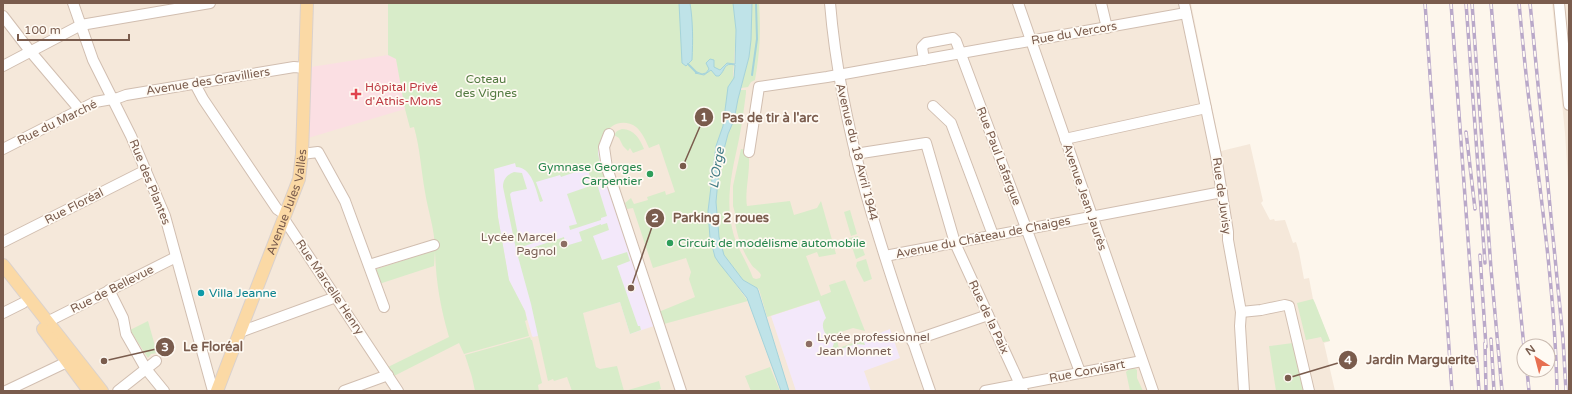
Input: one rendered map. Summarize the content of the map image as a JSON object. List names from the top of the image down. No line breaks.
{"streets":{"main road":["Avenue Jules Vallès"],"street":["Rue du Vercors","Avenue des Gravilliers","Rue du Marché","Avenue du 18 Avril 1944","Rue Paul Lafargue","Rue des Plantes","Rue de Juvisy","Avenue Jean Jaurès","Rue Floréal","Avenue du Château de Chaiges","Rue Marcelle Henry","Rue de Bellevue","Rue de la Paix","Rue Corvisart"]},"crossings":[["Rue du Vercors","Avenue du 18 Avril 1944"],["Rue du Vercors","Rue Paul Lafargue"],["Rue du Vercors","Rue de Juvisy"],["Rue du Vercors","Avenue Jean Jaurès"],["Avenue des Gravilliers","Rue du Marché"],["Avenue des Gravilliers","Rue des Plantes"],["Avenue des Gravilliers","Avenue Jules Vallès"],["Avenue des Gravilliers","Rue Marcelle Henry"],["Rue du Marché","Rue des Plantes"],["Avenue du 18 Avril 1944","Avenue du Château de Chaiges"],["Avenue du 18 Avril 1944","Rue de la Paix"],["Rue Paul Lafargue","Avenue du Château de Chaiges"],["Rue Paul Lafargue","Rue Corvisart"],["Rue des Plantes","Rue Floréal"],["Rue des Plantes","Rue de Bellevue"],["Rue de Juvisy","Avenue du Château de Chaiges"],["Avenue Jean Jaurès","Avenue du Château de Chaiges"],["Avenue Jean Jaurès","Rue Corvisart"],["Avenue Jules Vallès","Rue Marcelle Henry"],["Avenue du Château de Chaiges","Rue de la Paix"],["Rue de la Paix","Rue Corvisart"]],"water":["L'Orge"],"parks":["Coteau des Vignes"],"places":{"health":["Hôpital Privé d'Athis-Mons"],"other":["Pas de tir à l'arc","Gymnase Georges Carpentier","Circuit de modélisme automobile","Lycée Marcel Pagnol","Parking 2 roues","Villa Jeanne","Lycée professionnel Jean Monnet","Le Floréal","Jardin Marguerite"]},"scale_bar":"100 m","north":"top left"}
